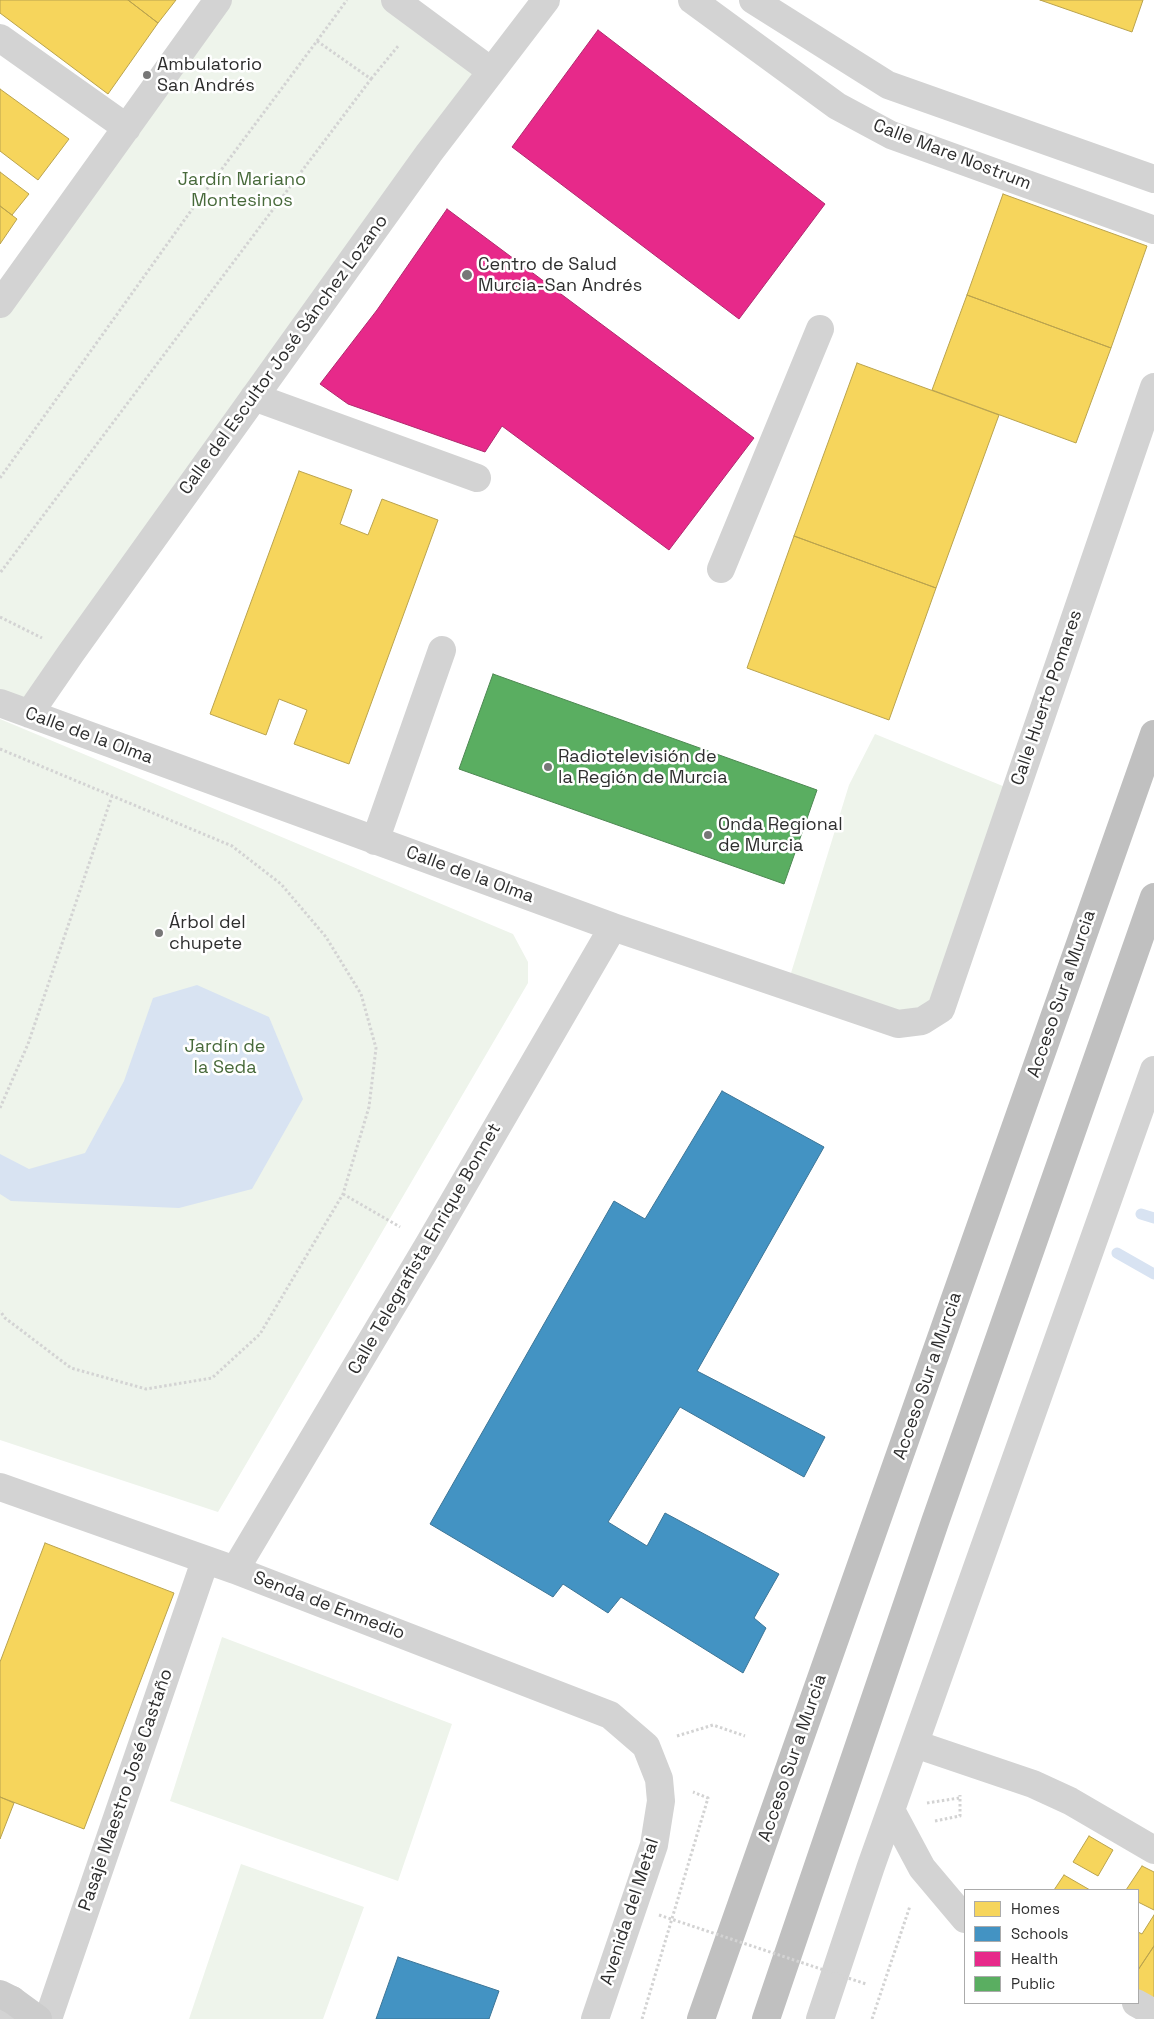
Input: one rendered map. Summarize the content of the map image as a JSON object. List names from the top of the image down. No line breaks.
{"streets":{"highway":["Acceso Sur a Murcia"],"street":["Calle Mare Nostrum","Calle del Escultor José Sánchez Lozano","Calle Huerto Pomares","Calle de la Olma","Calle Telegrafista Enrique Bonnet","Senda de Enmedio","Pasaje Maestro José Castaño","Avenida del Metal"]},"crossings":[["Calle del Escultor José Sánchez Lozano","Calle de la Olma"],["Calle Huerto Pomares","Calle de la Olma"],["Calle de la Olma","Calle Telegrafista Enrique Bonnet"],["Calle Telegrafista Enrique Bonnet","Senda de Enmedio"],["Senda de Enmedio","Pasaje Maestro José Castaño"],["Senda de Enmedio","Avenida del Metal"]],"parks":["Jardín Mariano Montesinos","Jardín de la Seda"],"places":["Ambulatorio San Andrés","Centro de Salud Murcia-San Andrés","Radiotelevisión de la Región de Murcia","Onda Regional de Murcia","Árbol del chupete"],"legend":["Homes","Schools","Health","Public"]}
